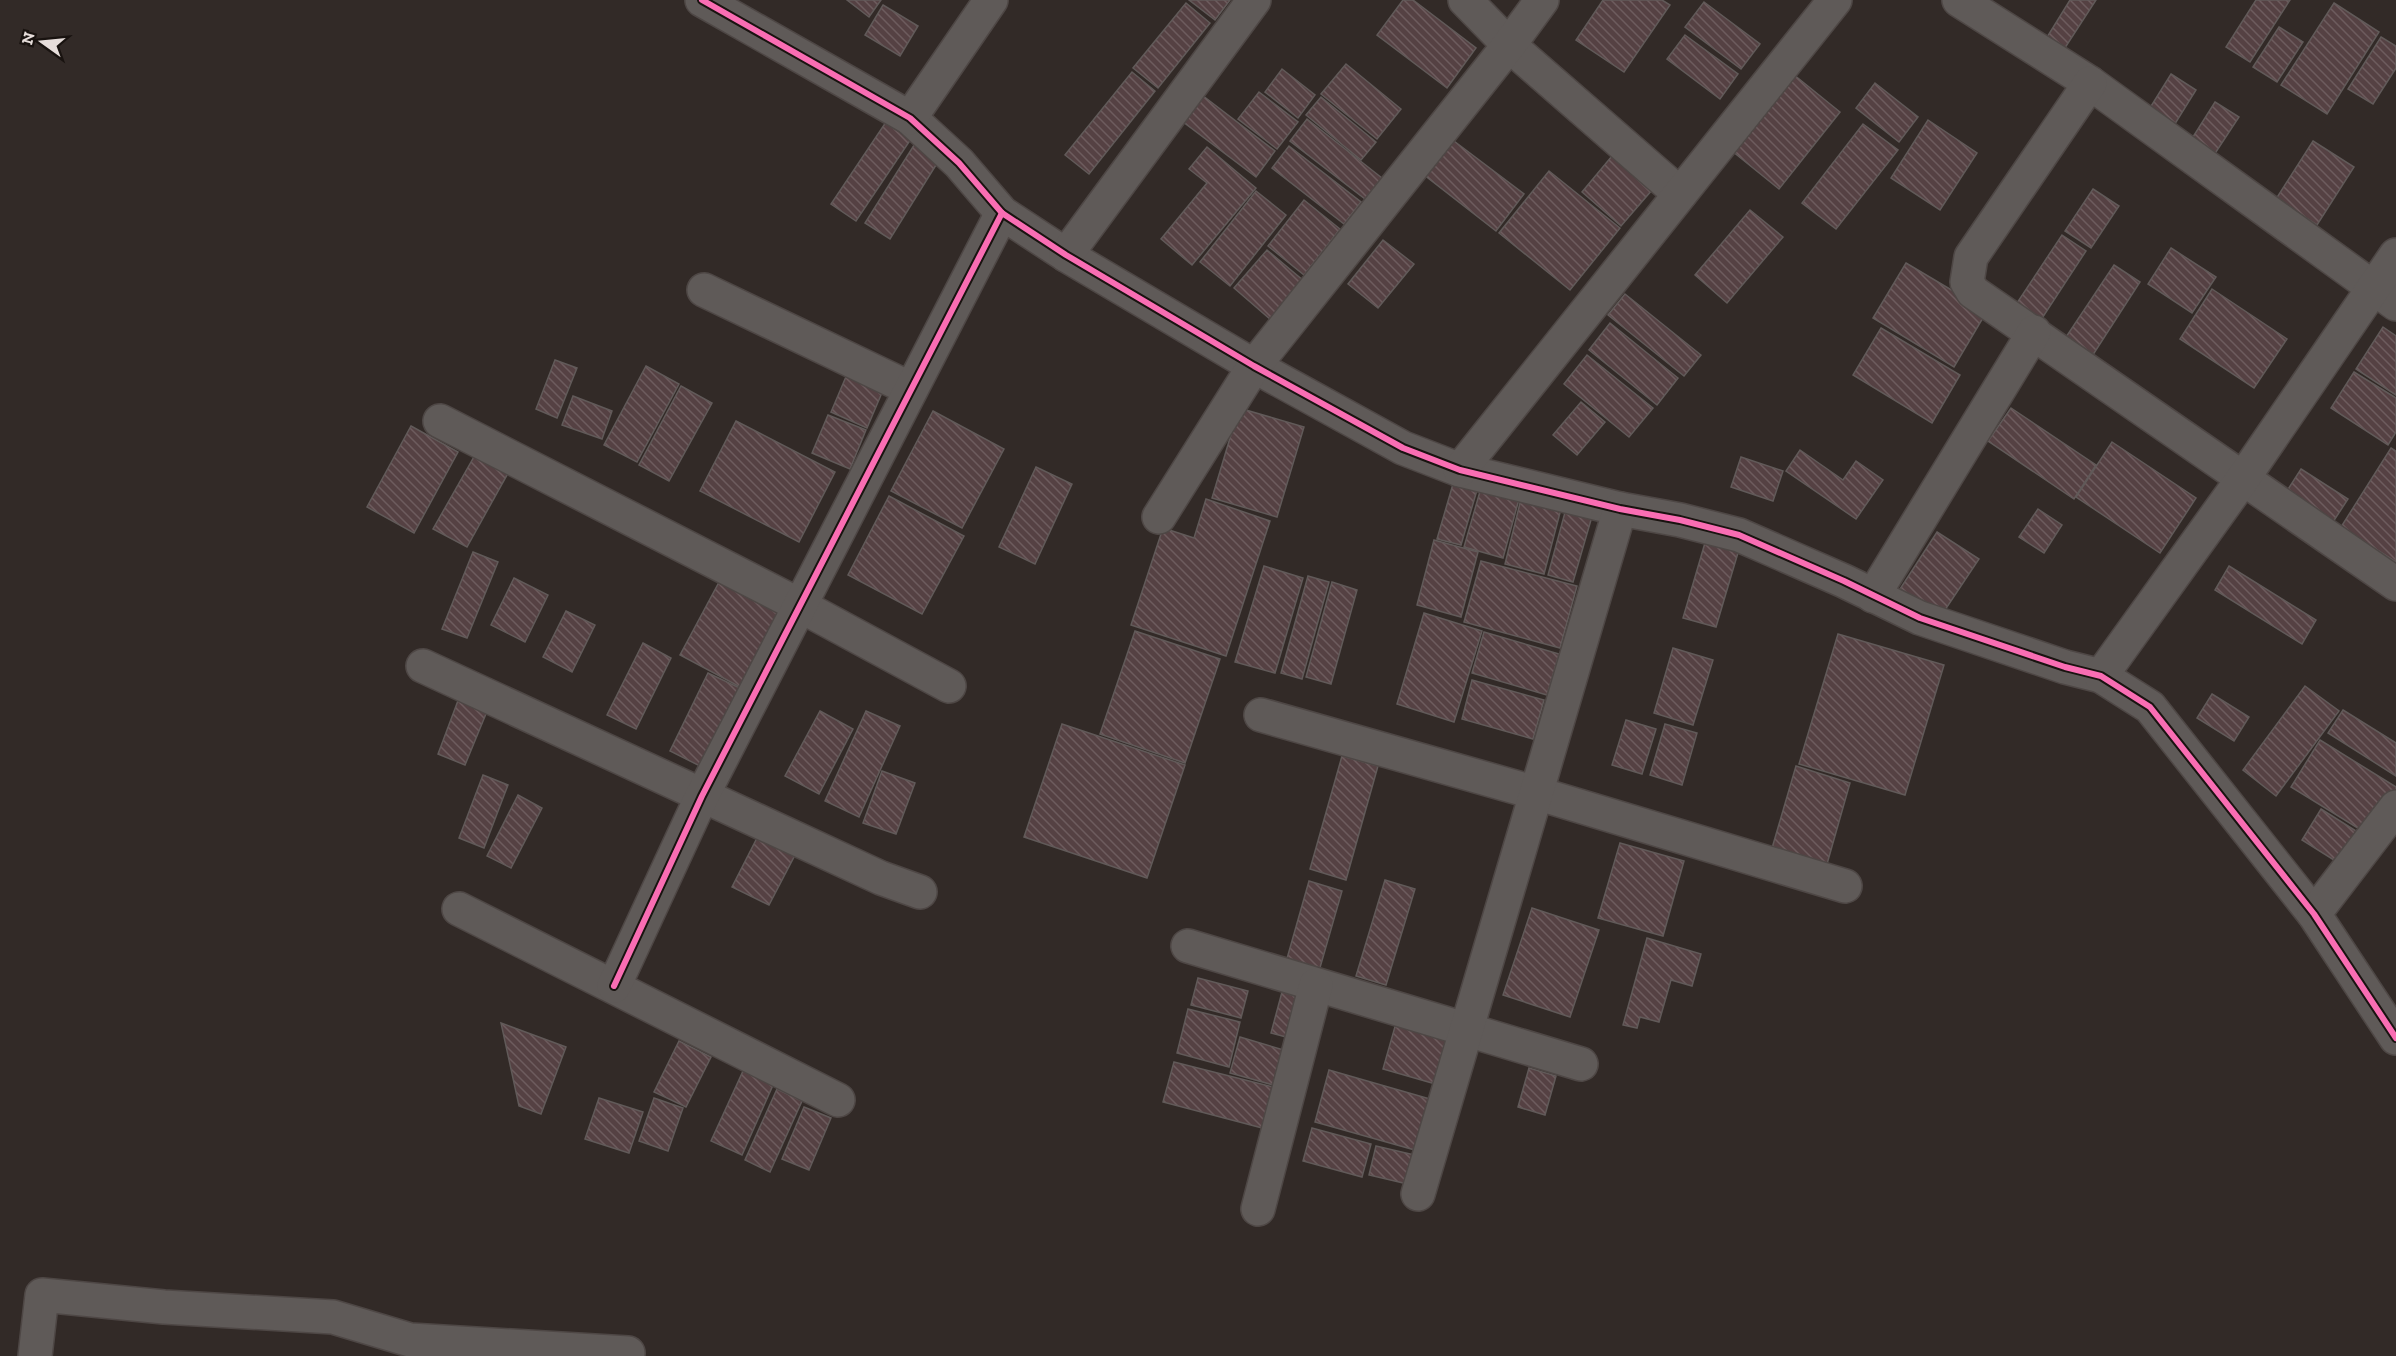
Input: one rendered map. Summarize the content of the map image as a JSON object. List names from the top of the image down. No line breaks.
{"north":"left"}
